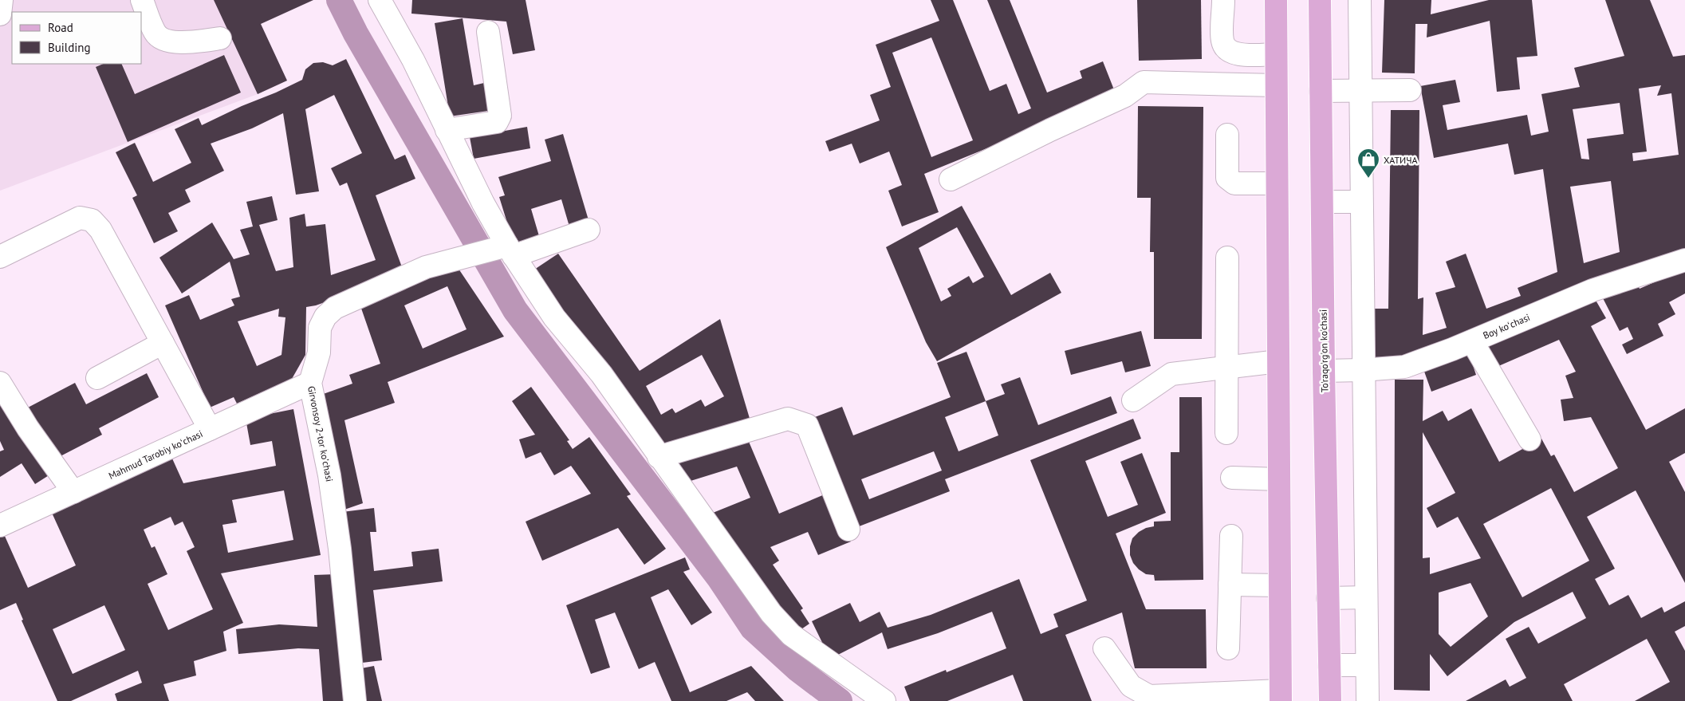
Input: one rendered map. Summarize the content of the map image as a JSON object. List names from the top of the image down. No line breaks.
{"streets":{"main road":["To'raqo'rg'on ko'chasi"],"street":["Boy koʻchasi","Girvonsoy 2-tor koʼchasi","Mahmud Tarobiy koʻchasi"]},"crossings":[["Boy koʻchasi","To'raqo'rg'on ko'chasi"],["Girvonsoy 2-tor koʼchasi","Mahmud Tarobiy koʻchasi"]],"places":{"shop":["ХАТИЧА"]},"legend":["Road","Building"]}
